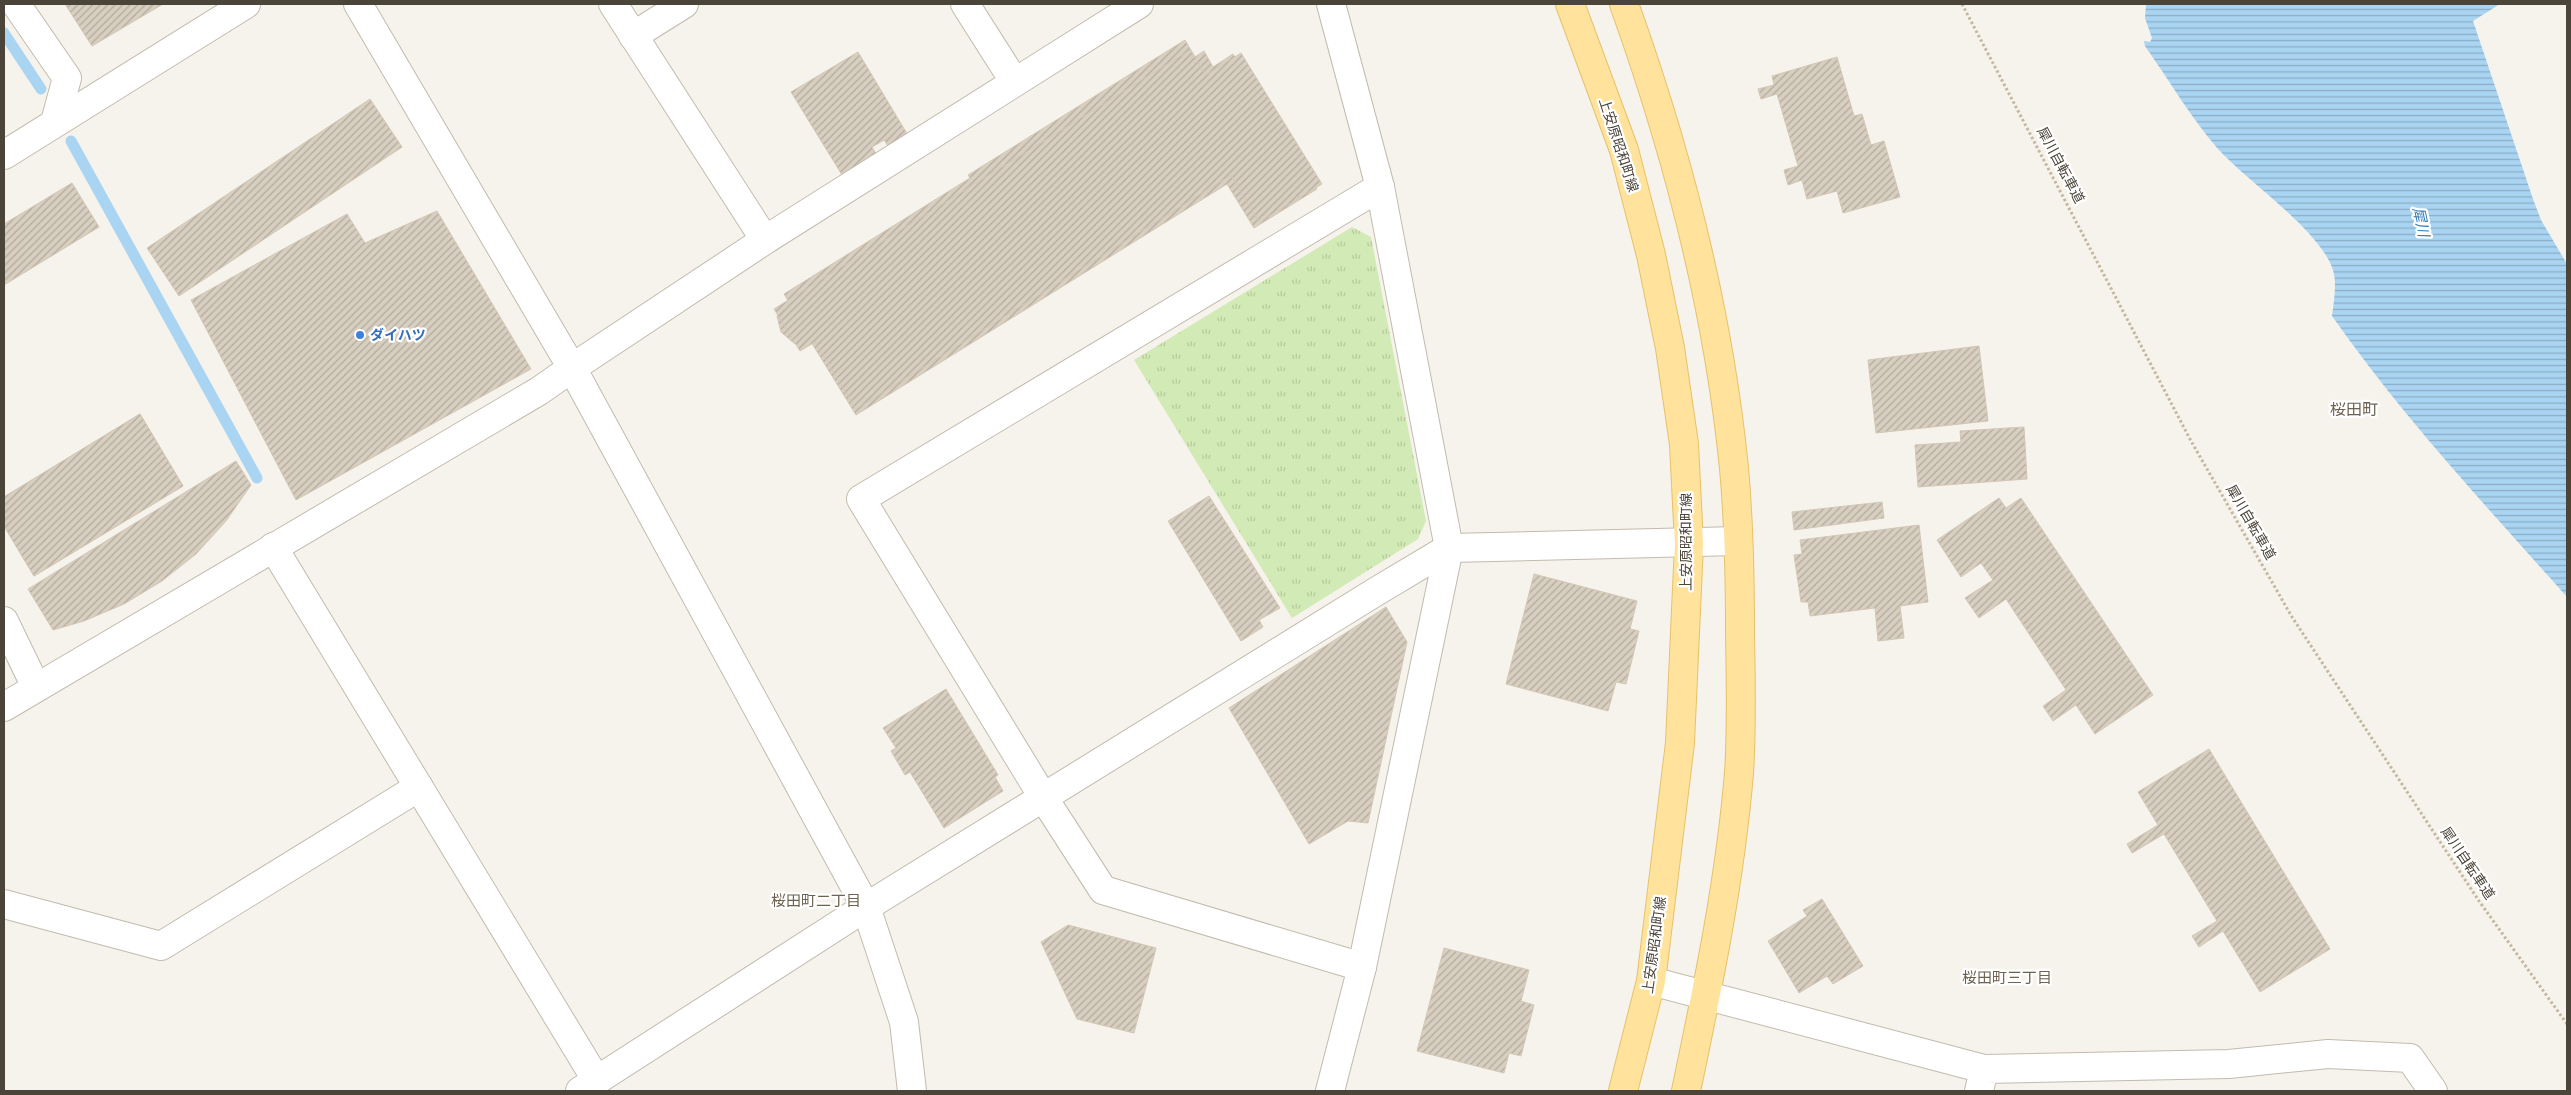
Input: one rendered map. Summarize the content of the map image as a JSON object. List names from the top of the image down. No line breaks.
{"streets":{"main road":["上安原昭和町線"],"path":["犀川自転車道"]},"districts":["桜田町","桜田町二丁目","桜田町三丁目"],"water":["犀川"],"places":["ダイハツ"]}
